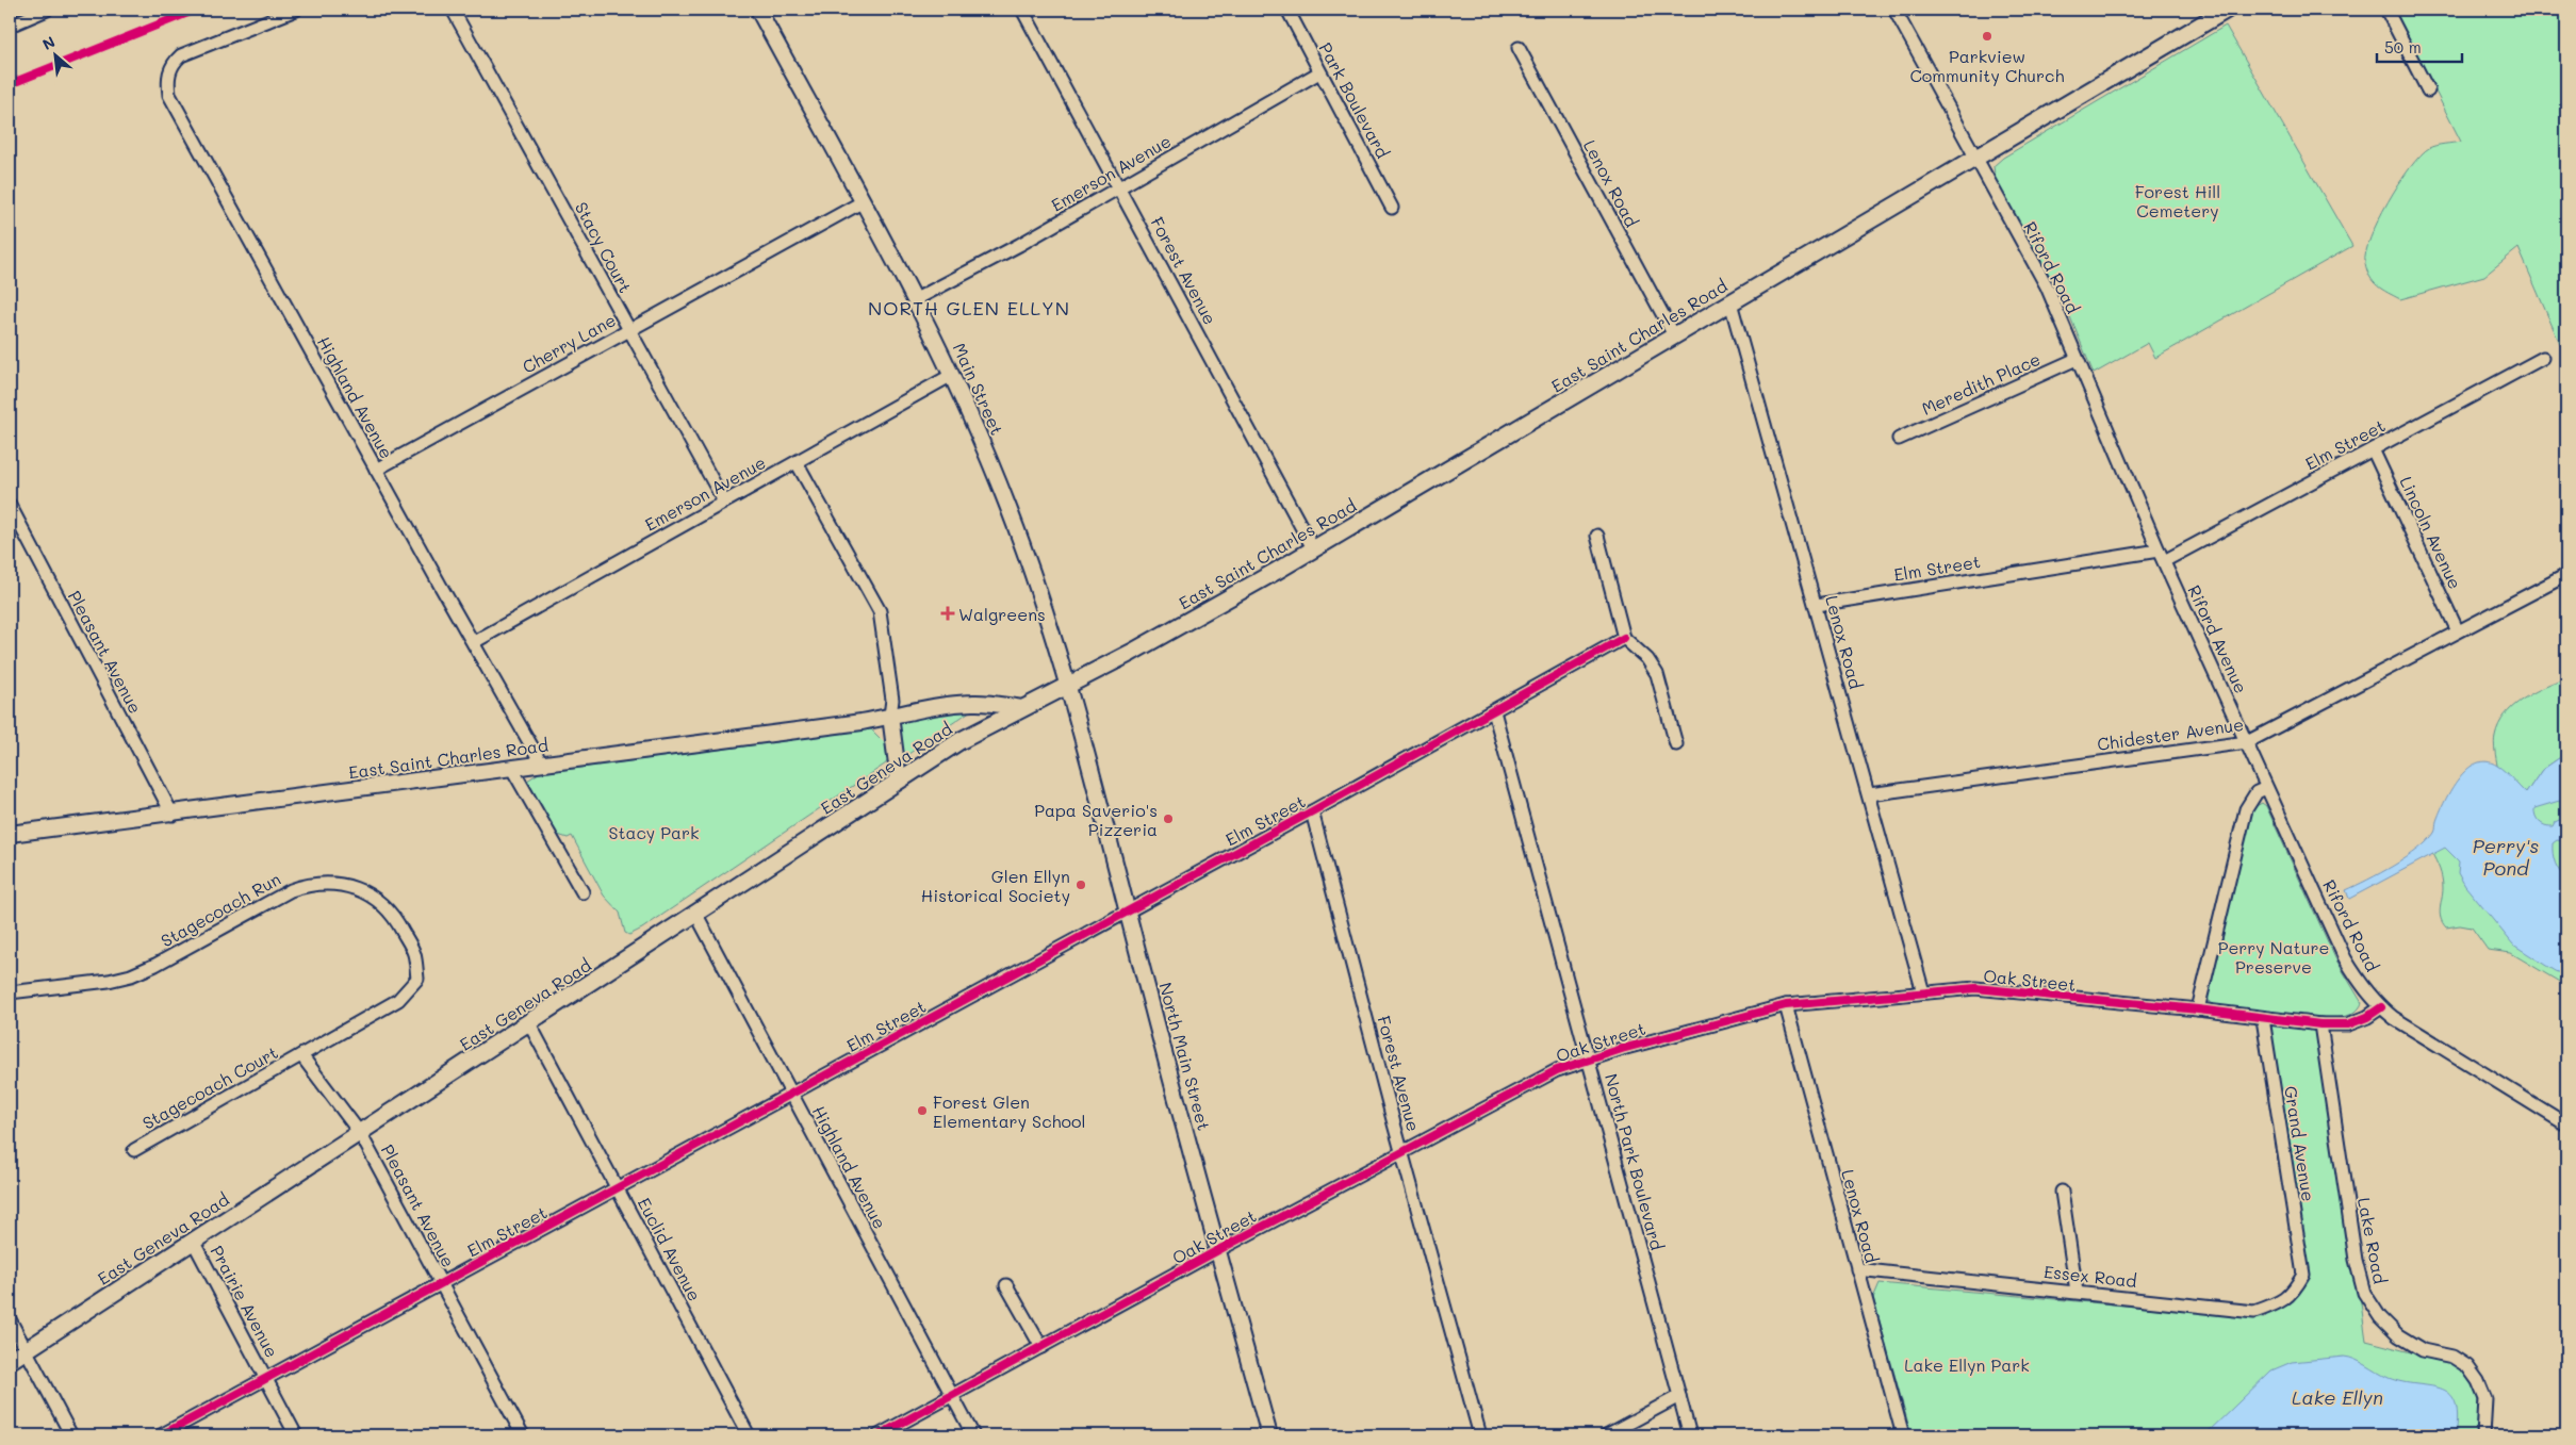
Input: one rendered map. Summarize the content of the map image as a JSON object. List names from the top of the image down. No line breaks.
{"streets":{"main road":["East Saint Charles Road","East Geneva Road"],"street":["Park Boulevard","Emerson Avenue","Lenox Road","Stacy Court","Riford Road","Forest Avenue","Cherry Lane","Meredith Place","Main Street","Highland Avenue","Elm Street","Lincoln Avenue","Riford Avenue","Pleasant Avenue","Chidester Avenue","Stagecoach Run","Oak Street","North Main Street","Stagecoach Court","Grand Avenue","North Park Boulevard","Lake Road","Euclid Avenue","Essex Road","Prairie Avenue"]},"crossings":[["Park Boulevard","Emerson Avenue"],["Emerson Avenue","Stacy Court"],["Emerson Avenue","Forest Avenue"],["Emerson Avenue","Main Street"],["Emerson Avenue","Highland Avenue"],["Lenox Road","East Saint Charles Road"],["Lenox Road","Elm Street"],["Lenox Road","Chidester Avenue"],["Lenox Road","Oak Street"],["Lenox Road","Essex Road"],["Stacy Court","Cherry Lane"],["Riford Road","East Saint Charles Road"],["Riford Road","Meredith Place"],["Riford Road","Elm Street"],["Riford Road","Riford Avenue"],["Riford Road","Chidester Avenue"],["Riford Road","Oak Street"],["Forest Avenue","East Saint Charles Road"],["Forest Avenue","Elm Street"],["Forest Avenue","Oak Street"],["East Saint Charles Road","Main Street"],["East Saint Charles Road","Highland Avenue"],["East Saint Charles Road","Pleasant Avenue"],["East Saint Charles Road","East Geneva Road"],["East Saint Charles Road","North Main Street"],["Cherry Lane","Main Street"],["Cherry Lane","Highland Avenue"],["Main Street","East Geneva Road"],["Main Street","North Main Street"],["Highland Avenue","Elm Street"],["Highland Avenue","East Geneva Road"],["Highland Avenue","Oak Street"],["Elm Street","Lincoln Avenue"],["Elm Street","Riford Avenue"],["Elm Street","Pleasant Avenue"],["Elm Street","North Main Street"],["Elm Street","North Park Boulevard"],["Elm Street","Euclid Avenue"],["Elm Street","Prairie Avenue"],["Lincoln Avenue","Chidester Avenue"],["Riford Avenue","Chidester Avenue"],["Pleasant Avenue","East Geneva Road"],["Pleasant Avenue","Stagecoach Run"],["Pleasant Avenue","Stagecoach Court"],["East Geneva Road","North Main Street"],["East Geneva Road","Euclid Avenue"],["East Geneva Road","Prairie Avenue"],["Stagecoach Run","Stagecoach Court"],["Oak Street","North Main Street"],["Oak Street","Grand Avenue"],["Oak Street","North Park Boulevard"],["Oak Street","Lake Road"],["Grand Avenue","Essex Road"]],"districts":["NORTH GLEN ELLYN"],"water":["Perry's Pond","Lake Ellyn"],"parks":["Forest Hill Cemetery","Stacy Park","Perry Nature Preserve","Lake Ellyn Park"],"places":{"other":["Parkview Community Church","Papa Saverio's Pizzeria","Glen Ellyn Historical Society","Forest Glen Elementary School"],"health":["Walgreens"]},"scale_bar":"50 m","north":"top left"}
